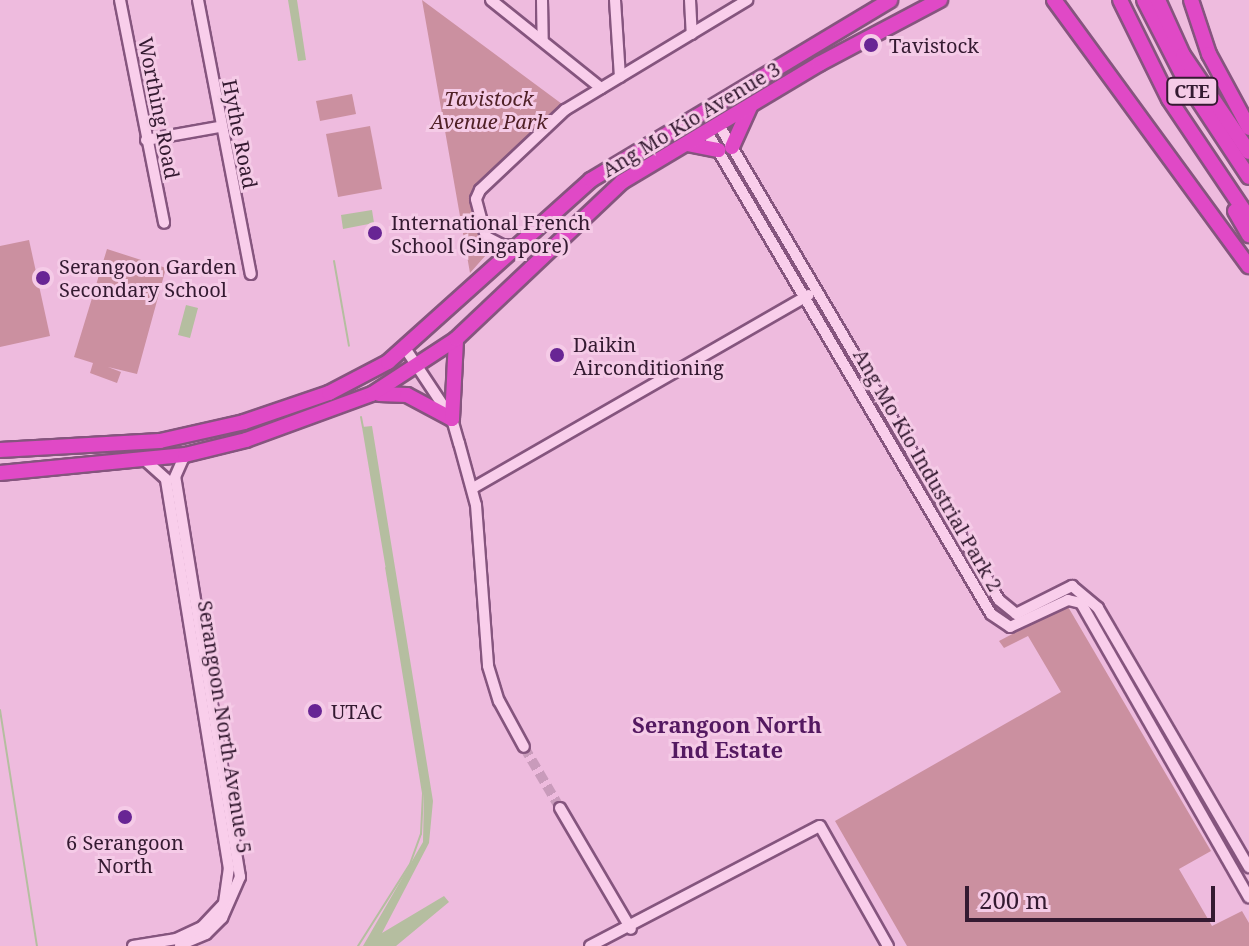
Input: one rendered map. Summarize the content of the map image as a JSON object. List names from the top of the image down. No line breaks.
{"streets":{"highway":["CTE","Ang Mo Kio Avenue 3"],"street":["Worthing Road","Hythe Road","Ang Mo Kio Industrial Park 2","Serangoon North Avenue 5"]},"crossings":[["Ang Mo Kio Avenue 3","Ang Mo Kio Industrial Park 2"],["Ang Mo Kio Avenue 3","Serangoon North Avenue 5"]],"districts":["Serangoon North Ind Estate"],"parks":["Tavistock Avenue Park"],"places":["Tavistock","International French School (Singapore)","Serangoon Garden Secondary School","Daikin Airconditioning","UTAC","6 Serangoon North"],"scale_bar":"200 m"}
